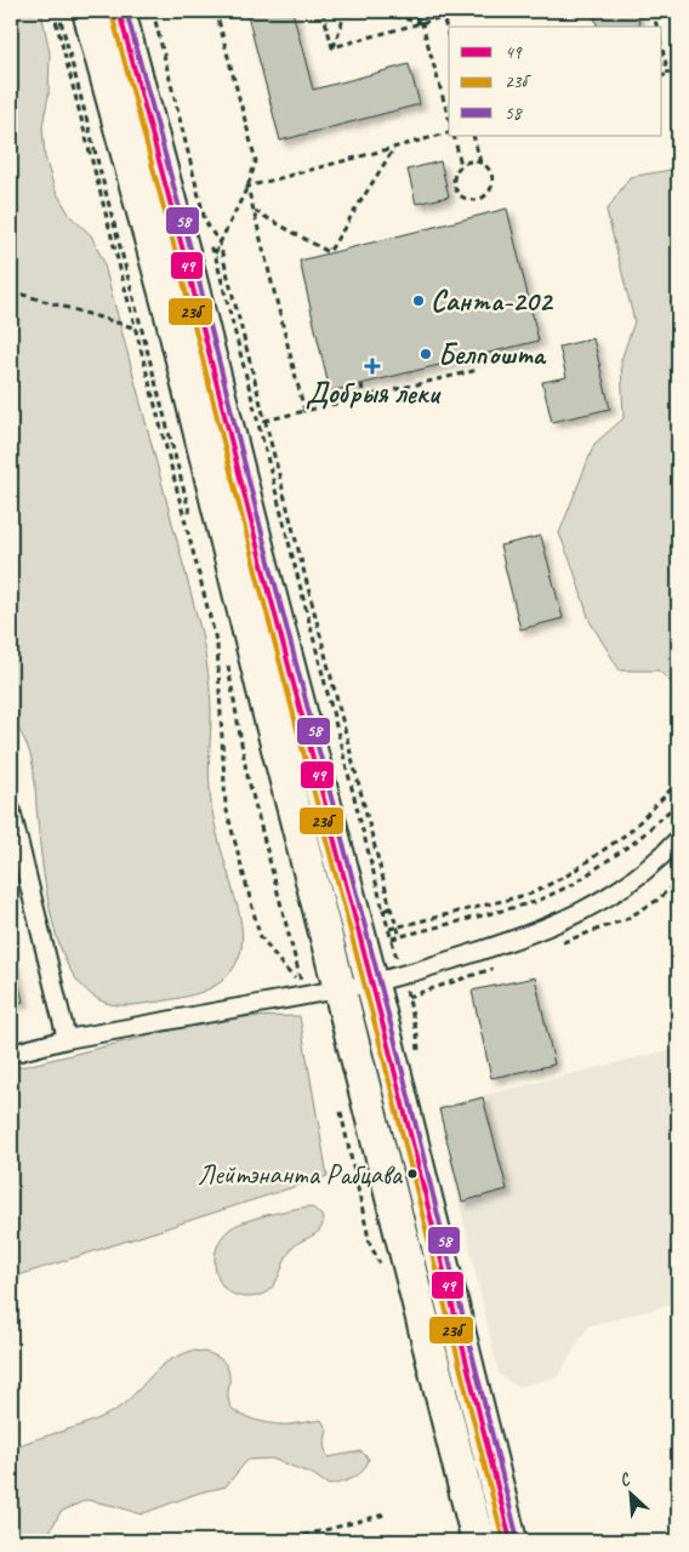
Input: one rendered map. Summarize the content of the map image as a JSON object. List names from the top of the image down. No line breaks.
{"places":{"other":["Санта-202","Белпошта","Лейтэнанта Рабцава"],"health":["Добрыя леки"]},"lines":["transit line 49","transit line 58","transit line 23б"],"legend":["49","23б","58"],"north":"top left"}
